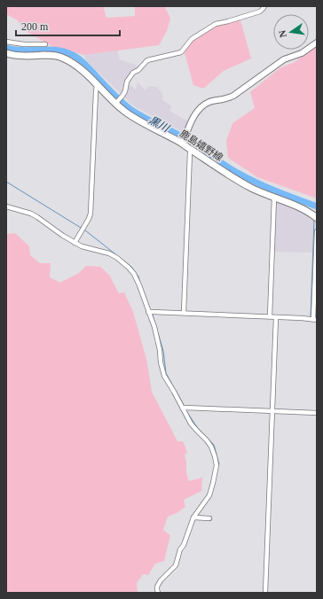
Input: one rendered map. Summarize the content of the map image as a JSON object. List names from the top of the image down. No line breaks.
{"streets":{"main road":["鹿島嬉野線"]},"water":["黒川"],"scale_bar":"200 m","north":"left"}
